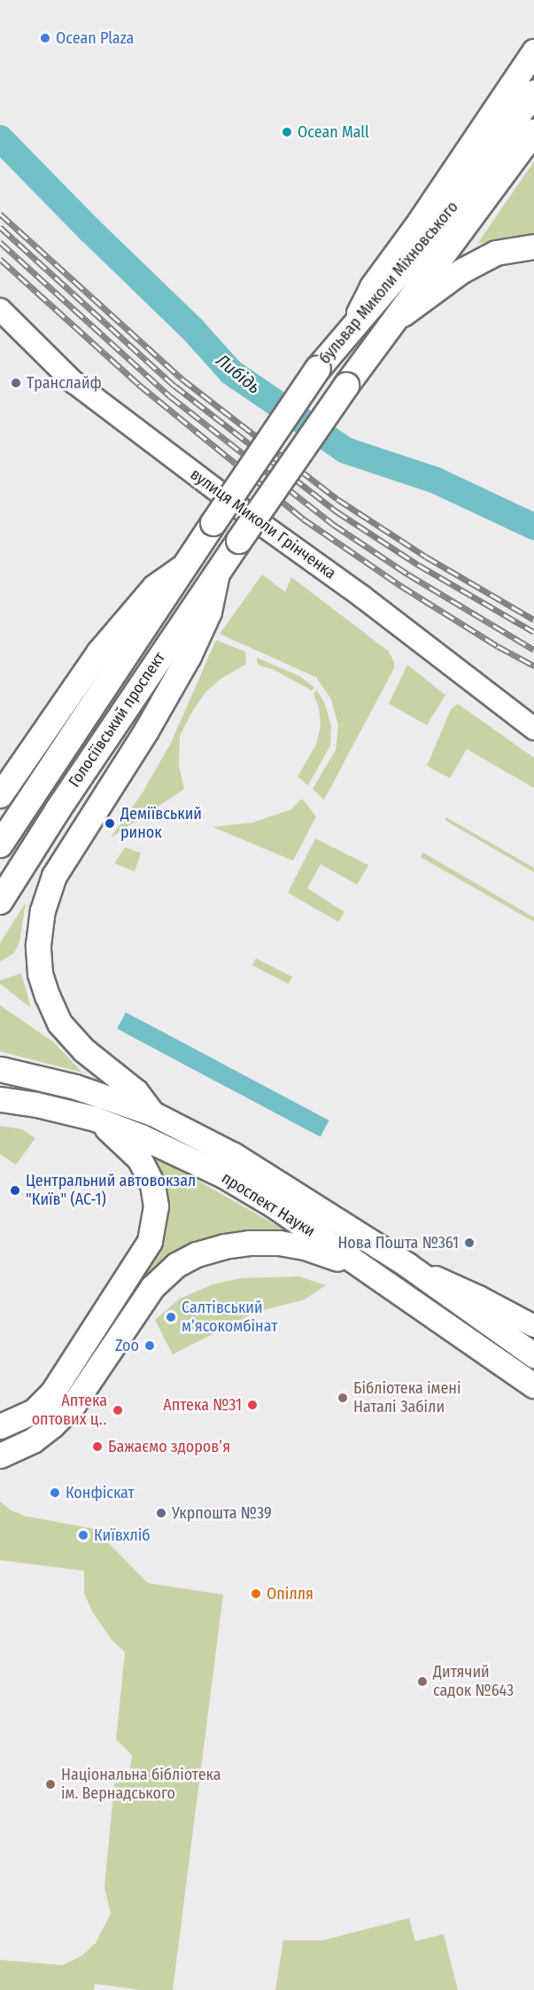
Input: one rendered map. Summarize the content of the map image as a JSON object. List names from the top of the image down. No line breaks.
{"streets":{"highway":["бульвар Миколи Міхновського","Голосіївський проспект"],"main road":["вулиця Миколи Грінченка","проспект Науки"]},"crossings":[["бульвар Миколи Міхновського","Голосіївський проспект"]],"water":["Либідь"],"places":["Ocean Plaza","Ocean Mall","Транслайф","Деміївський ринок","Центральний автовокзал \"Київ\" (АС-1)","Нова Пошта №361","Салтівський мʼясокомбінат","Zoo","Бібліотека імені Наталі Забіли","Аптека №31","Аптека оптових ц‥","Бажаємо здоровʼя","Конфіскат","Укрпошта №39","Київхліб","Опілля","Дитячий садок №643","Національна бібліотека ім. Вернадського"]}
